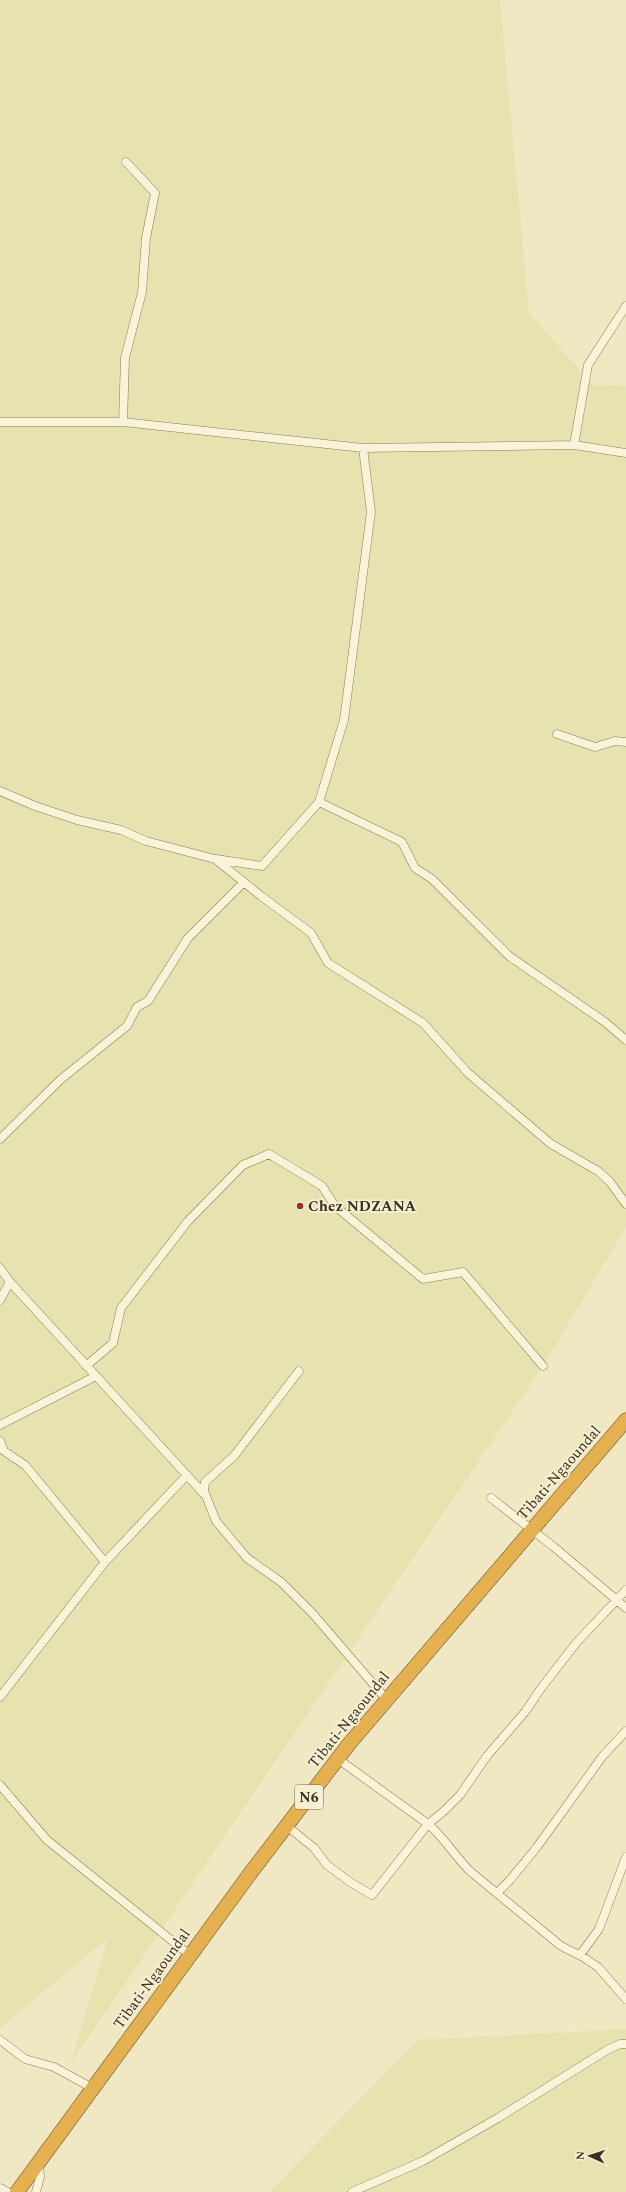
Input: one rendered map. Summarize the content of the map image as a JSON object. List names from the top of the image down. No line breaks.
{"streets":{"highway":["Tibati-Ngaoundal","N6"]},"places":["Chez NDZANA"],"north":"left"}
